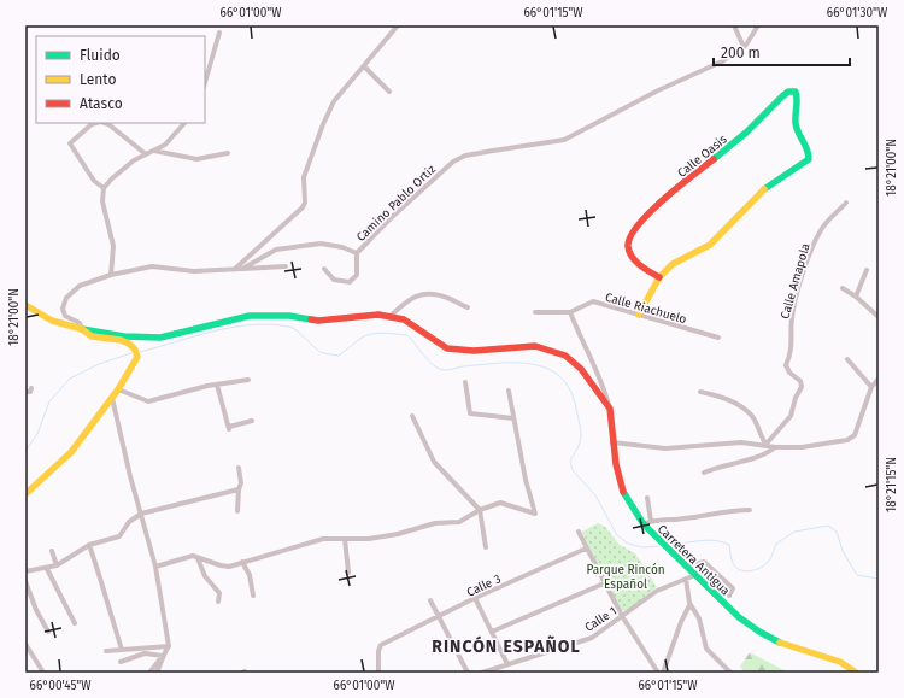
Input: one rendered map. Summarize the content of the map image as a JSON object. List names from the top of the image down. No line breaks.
{"streets":{"street":["Calle Oasis","Camino Pablo Ortiz","Calle Amapola","Calle Riachuelo","Carretera Antigua","Calle 3","Calle 1"]},"crossings":[["Carretera Antigua","Calle 1"]],"districts":["RINCÓN ESPAÑOL"],"parks":["Parque Rincón Español"],"legend":["Fluido","Lento","Atasco"],"scale_bar":"200 m","coordinates":["66°01'00\"W","66°01'15\"W","66°01'30\"W","18°21'00\"N","18°21'15\"N","66°00'45\"W"]}
